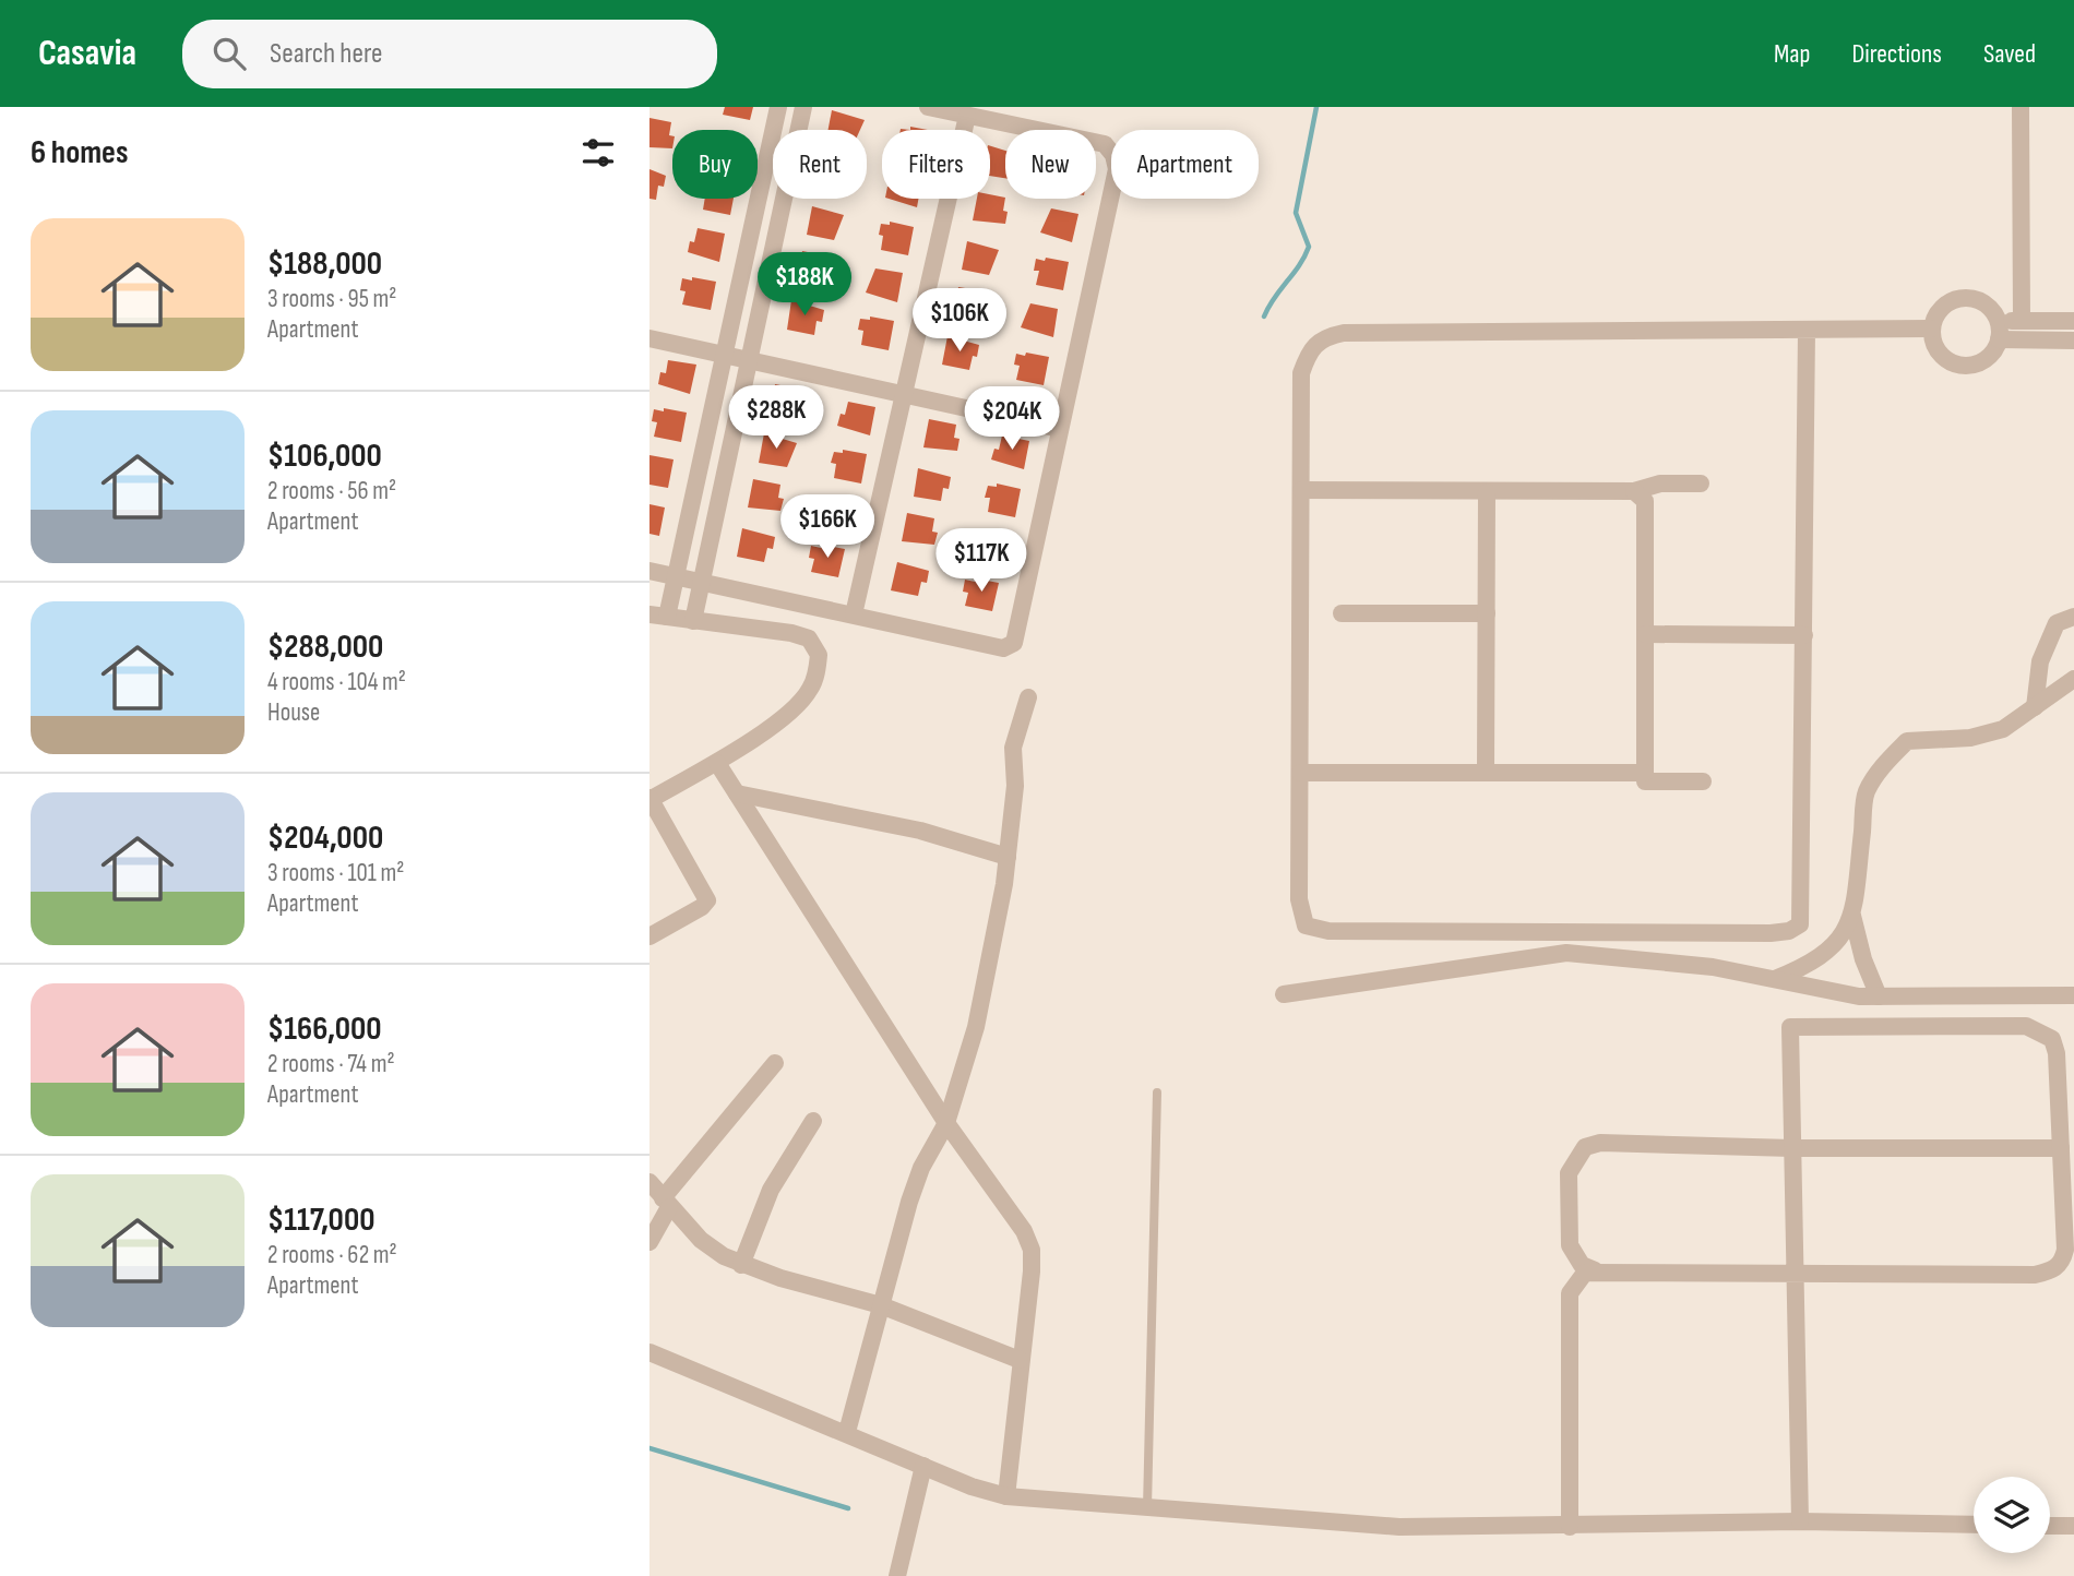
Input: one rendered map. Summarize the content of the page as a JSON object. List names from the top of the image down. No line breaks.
{"page":{"header":"Casavia","search":"Search here","nav":["Map","Directions","Saved"],"heading":"6 homes","chip":["Buy","Rent","Filters","New","Apartment"],"list":[{"name":"$188,000","note":"3 rooms · 95 m² · Apartment"},{"name":"$106,000","note":"2 rooms · 56 m² · Apartment"},{"name":"$288,000","note":"4 rooms · 104 m² · House"},{"name":"$204,000","note":"3 rooms · 101 m² · Apartment"},{"name":"$166,000","note":"2 rooms · 74 m² · Apartment"},{"name":"$117,000","note":"2 rooms · 62 m² · Apartment"}],"price":["$188K","$106K","$288K","$204K","$166K","$117K"]}}
